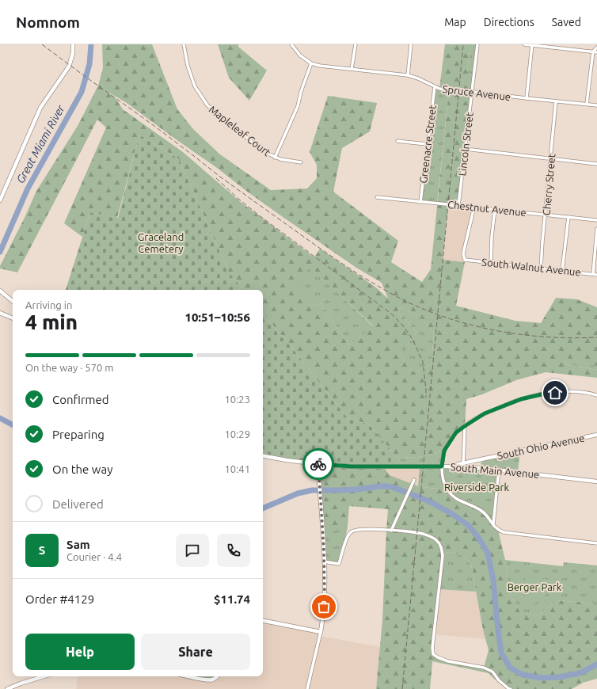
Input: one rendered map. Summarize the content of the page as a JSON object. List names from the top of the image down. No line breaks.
{"streets":{"street":["Spruce Avenue","Mapleleaf Court","Greenacre Street","Lincoln Street","Cherry Street","Chestnut Avenue","South Walnut Avenue","South Ohio Avenue","South Main Avenue"]},"crossings":[["Spruce Avenue","Greenacre Street"],["Spruce Avenue","Lincoln Street"],["Spruce Avenue","Cherry Street"],["Greenacre Street","Chestnut Avenue"],["Lincoln Street","Chestnut Avenue"],["Cherry Street","Chestnut Avenue"],["Cherry Street","South Walnut Avenue"],["Chestnut Avenue","South Walnut Avenue"],["South Ohio Avenue","South Main Avenue"]],"water":["Great Miami River"],"parks":["Graceland Cemetery","Riverside Park","Berger Park"],"page":{"header":"Nomnom","nav":["Map","Directions","Saved"],"heading":["4 min","Arriving in","10:51–10:56"],"panel":["Sam","Courier · 4.4","Order #4129","$11.74"],"bar":"On the way · 570 m","list":[["Confirmed","10:23"],["Preparing","10:29"],["On the way","10:41"],"Delivered"],"round":"S","buttons":["Help","Share"]}}
